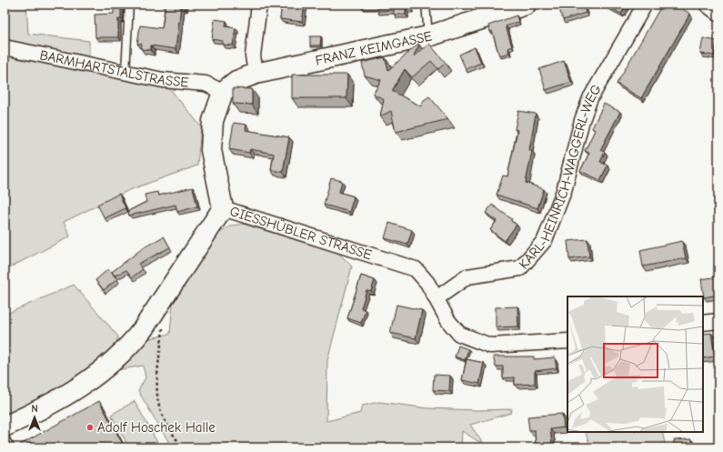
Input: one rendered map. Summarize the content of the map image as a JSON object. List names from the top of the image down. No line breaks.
{"streets":{"main road":["FRANZ KEIMGASSE","GIESSHÜBLER STRASSE"],"street":["BARMHARTSTALSTRASSE","KARL-HEINRICH-WAGGERL-WEG"]},"crossings":[["FRANZ KEIMGASSE","BARMHARTSTALSTRASSE"],["KARL-HEINRICH-WAGGERL-WEG","GIESSHÜBLER STRASSE"]],"places":["Adolf Hoschek Halle"],"north":"top"}
